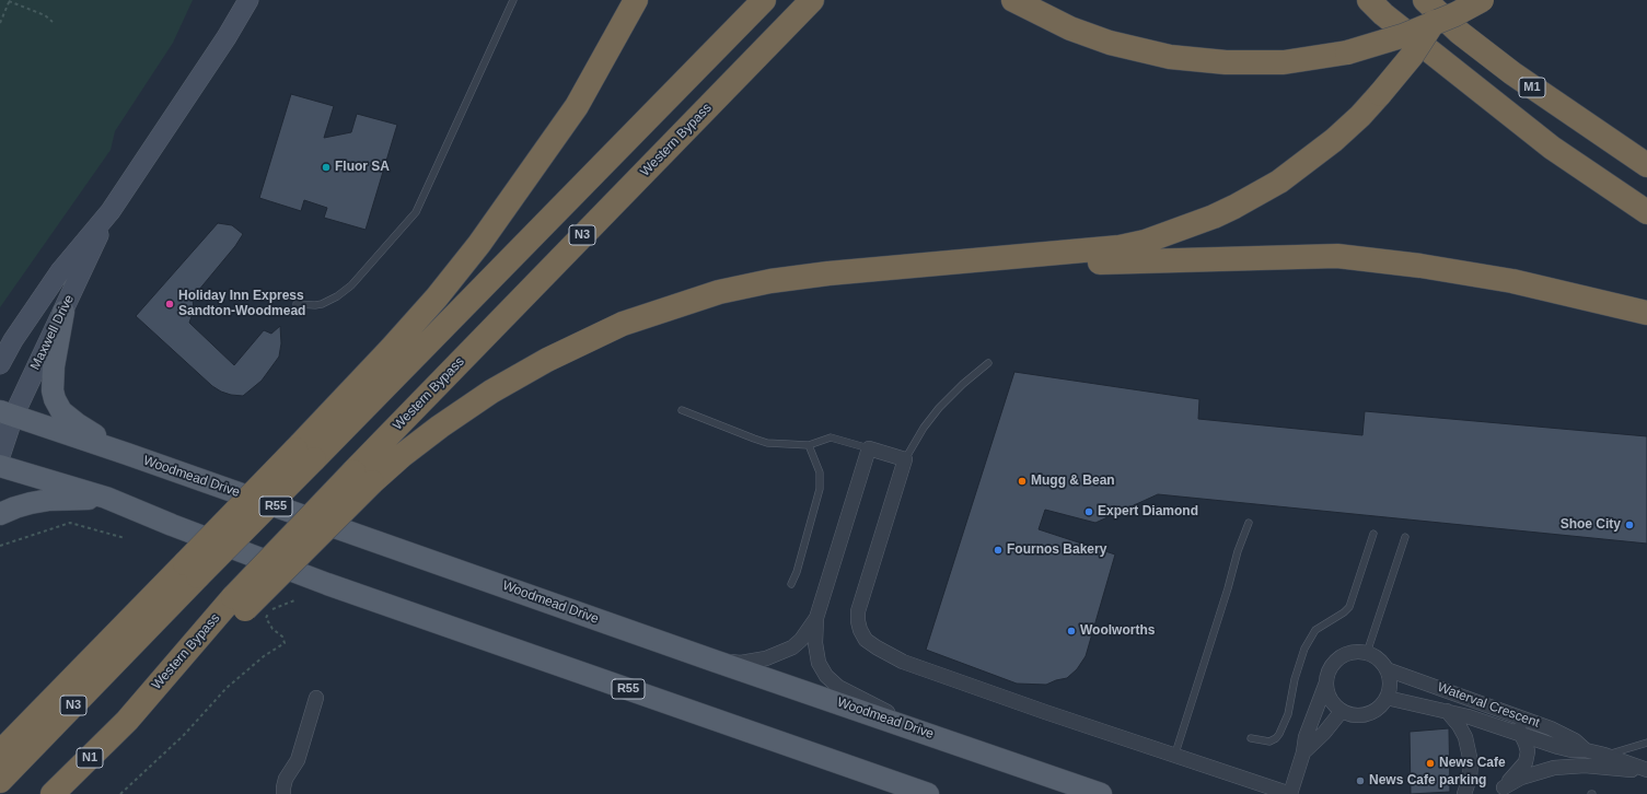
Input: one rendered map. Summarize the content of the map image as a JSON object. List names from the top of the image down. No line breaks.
{"streets":{"highway":["M1","Western Bypass","N3","N1"],"main road":["Maxwell Drive","Woodmead Drive","R55"],"street":["Waterval Crescent"]},"crossings":[["Maxwell Drive","Woodmead Drive"]],"places":["Fluor SA","Holiday Inn Express Sandton-Woodmead","Mugg & Bean","Expert Diamond","Shoe City","Fournos Bakery","Woolworths","News Cafe","News Cafe parking"]}
